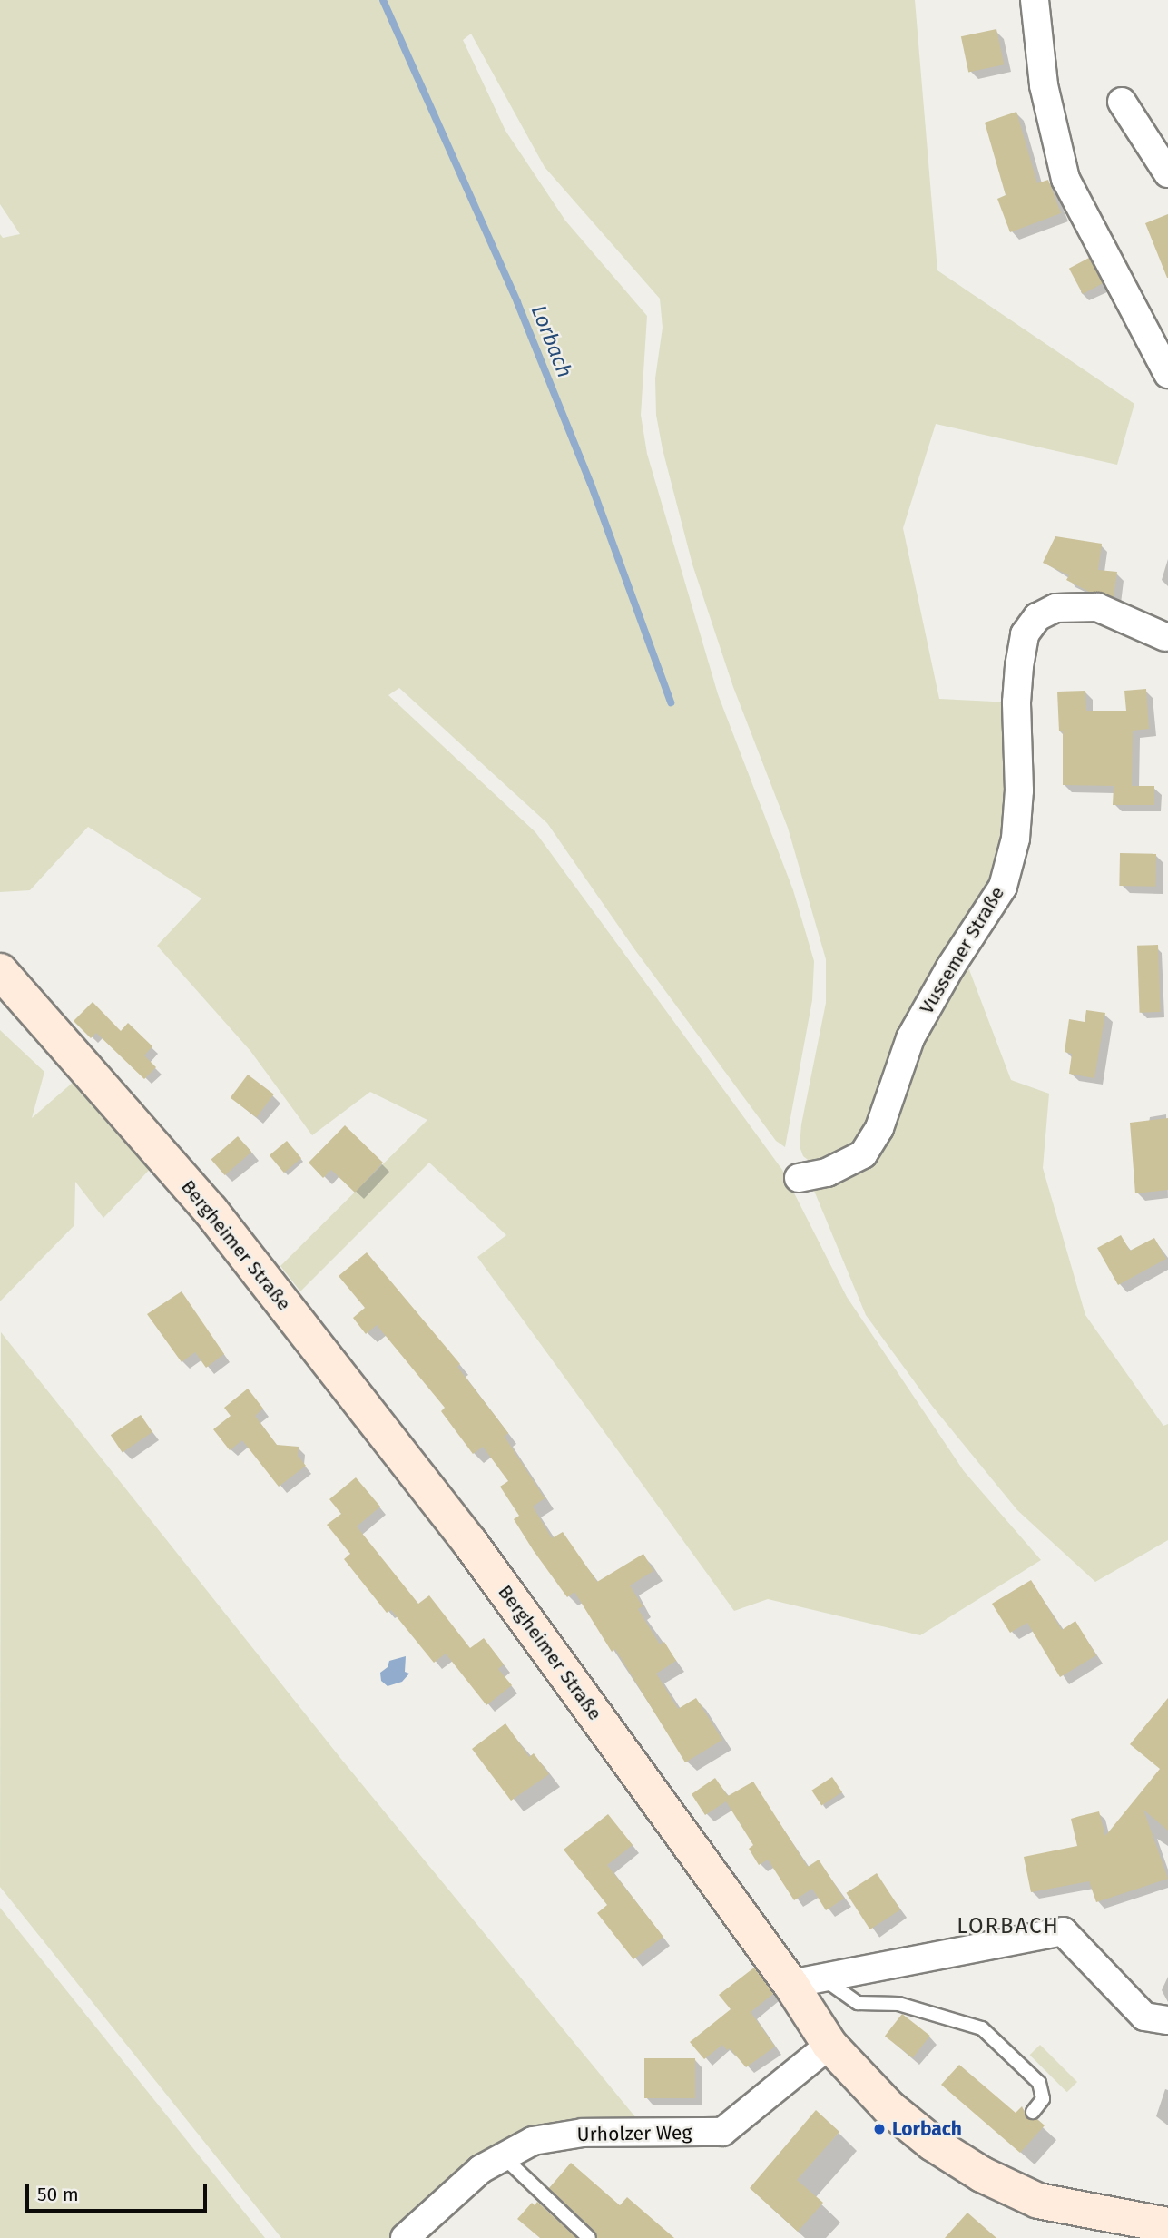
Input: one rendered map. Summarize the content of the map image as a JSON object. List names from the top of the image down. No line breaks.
{"streets":{"street":["Vussemer Straße","Bergheimer Straße","Urholzer Weg"]},"crossings":[["Bergheimer Straße","Urholzer Weg"]],"districts":["LORBACH"],"water":["Lorbach"],"places":["Lorbach"],"scale_bar":"50 m"}
